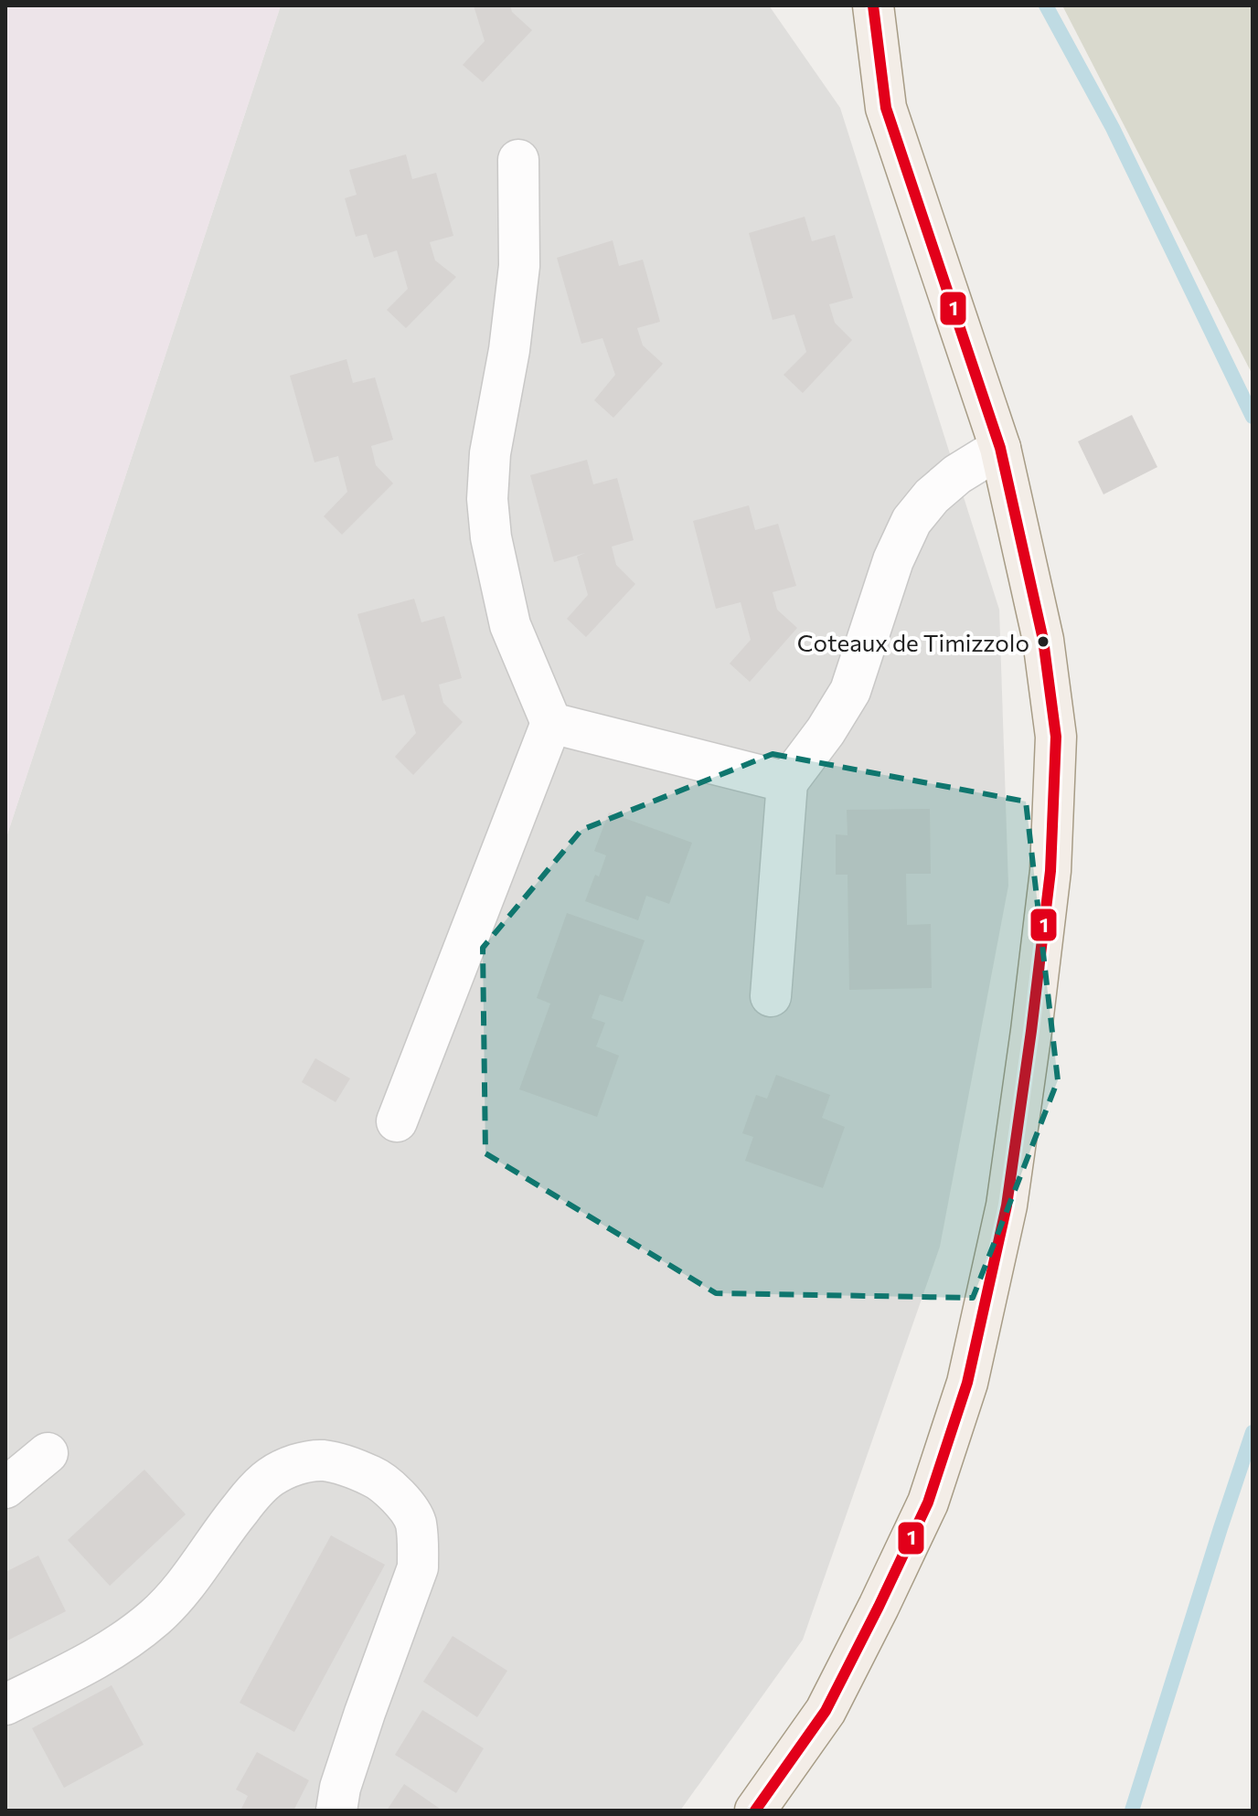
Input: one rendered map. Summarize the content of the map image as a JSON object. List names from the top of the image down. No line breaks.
{"places":["Coteaux de Timizzolo"],"lines":["transit line 1"]}
